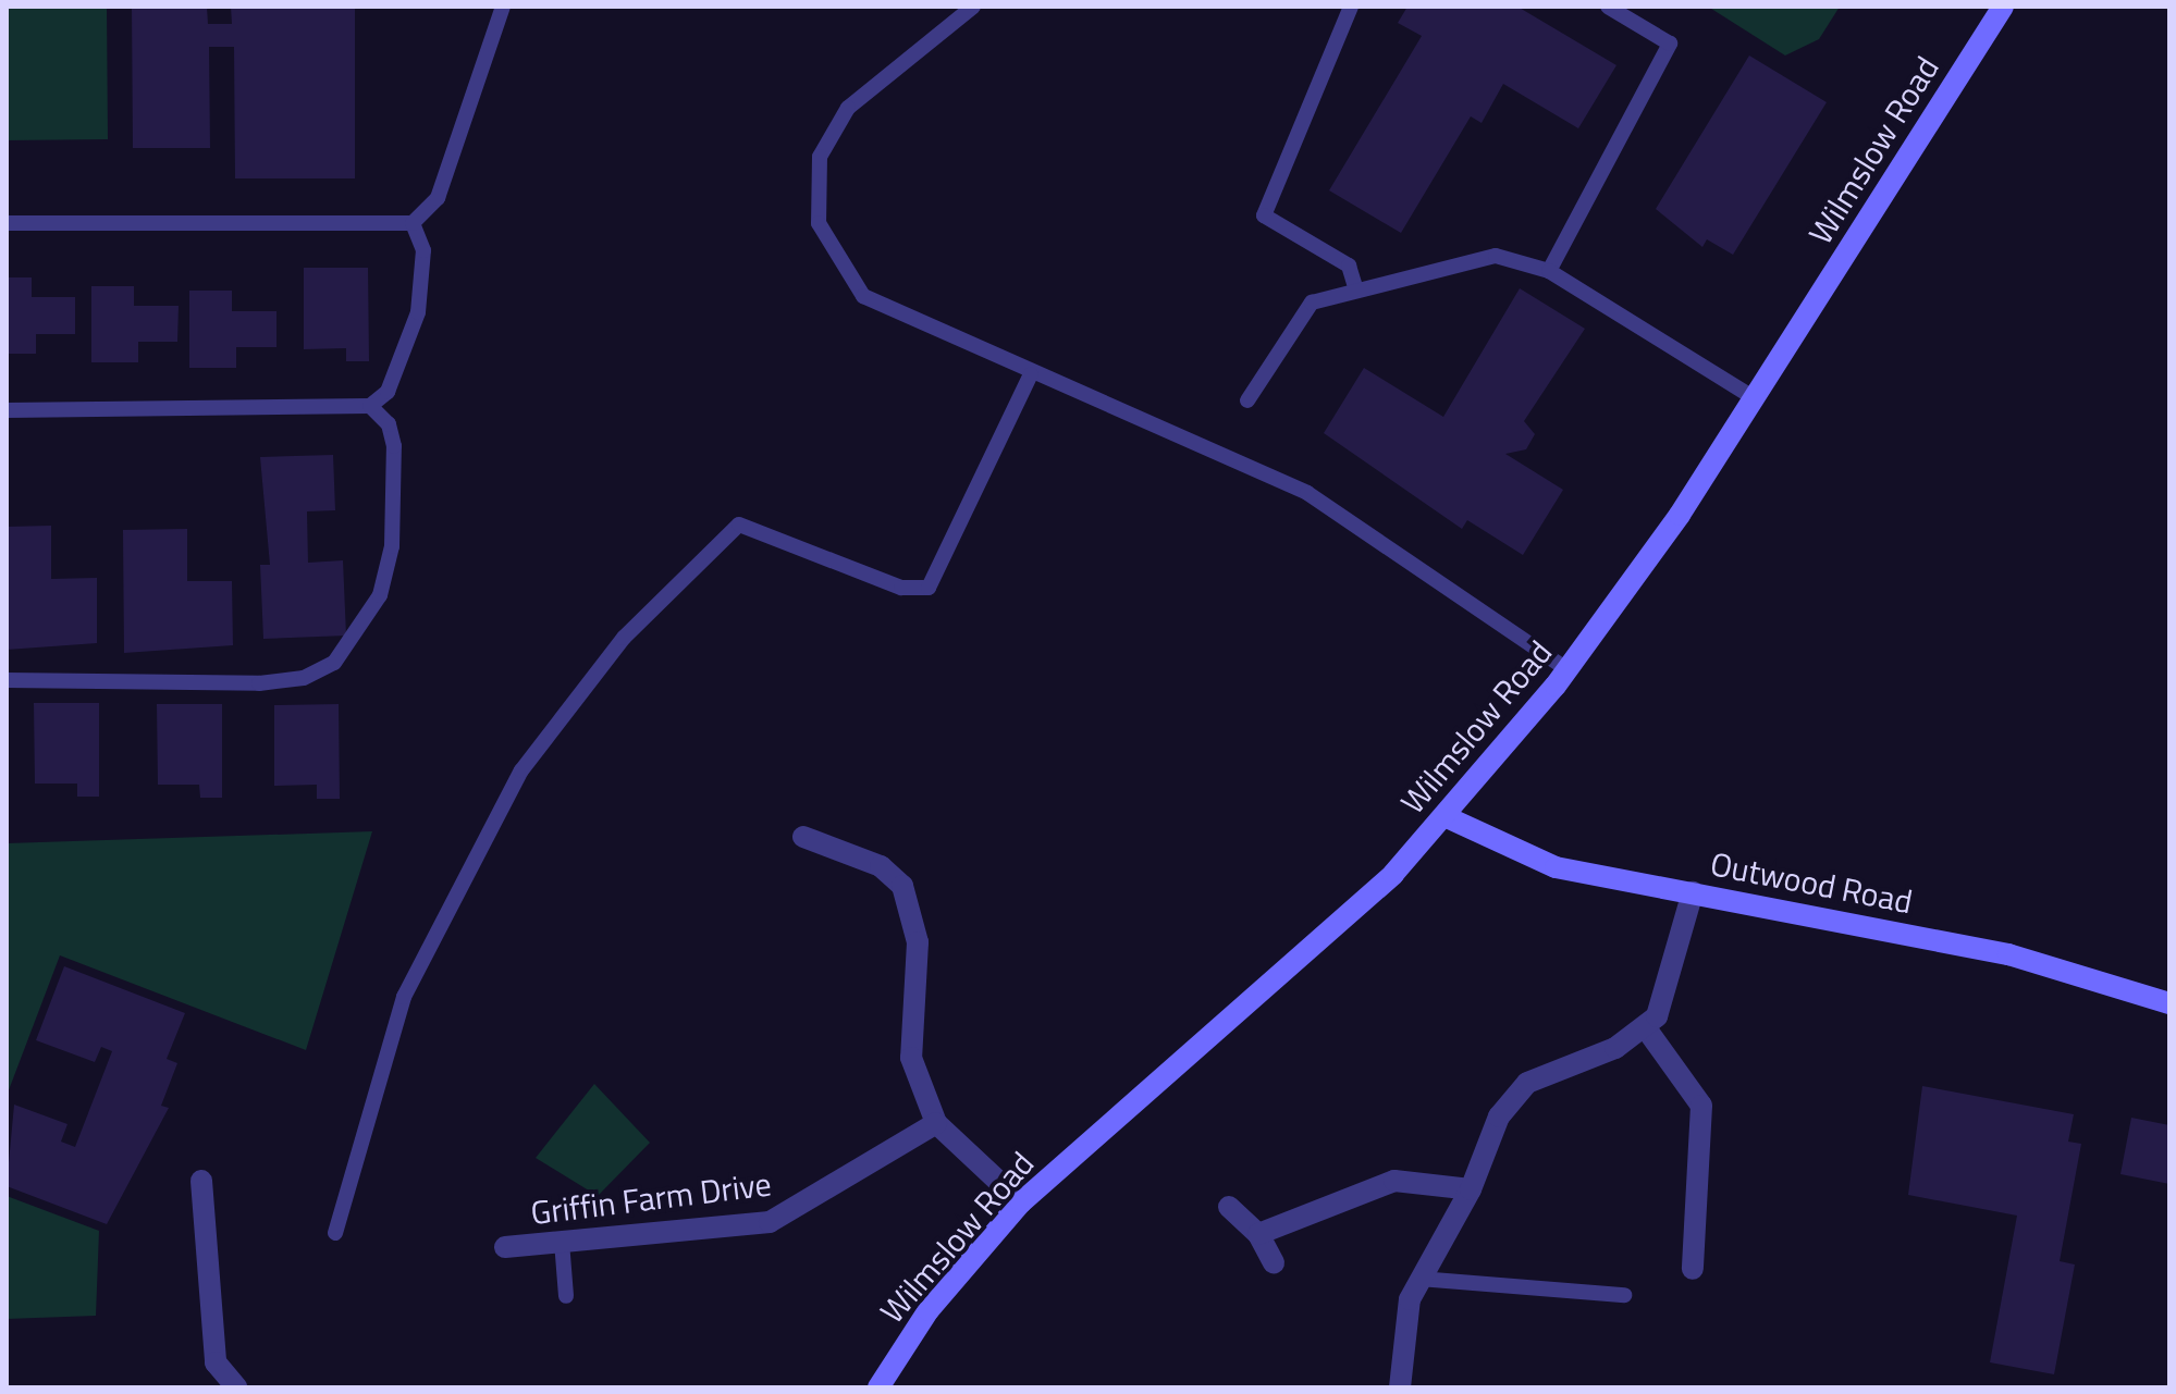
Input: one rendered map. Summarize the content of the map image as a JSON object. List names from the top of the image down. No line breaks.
{"streets":{"main road":["Wilmslow Road","Outwood Road"],"street":["Griffin Farm Drive"]},"crossings":[["Wilmslow Road","Outwood Road"]]}
